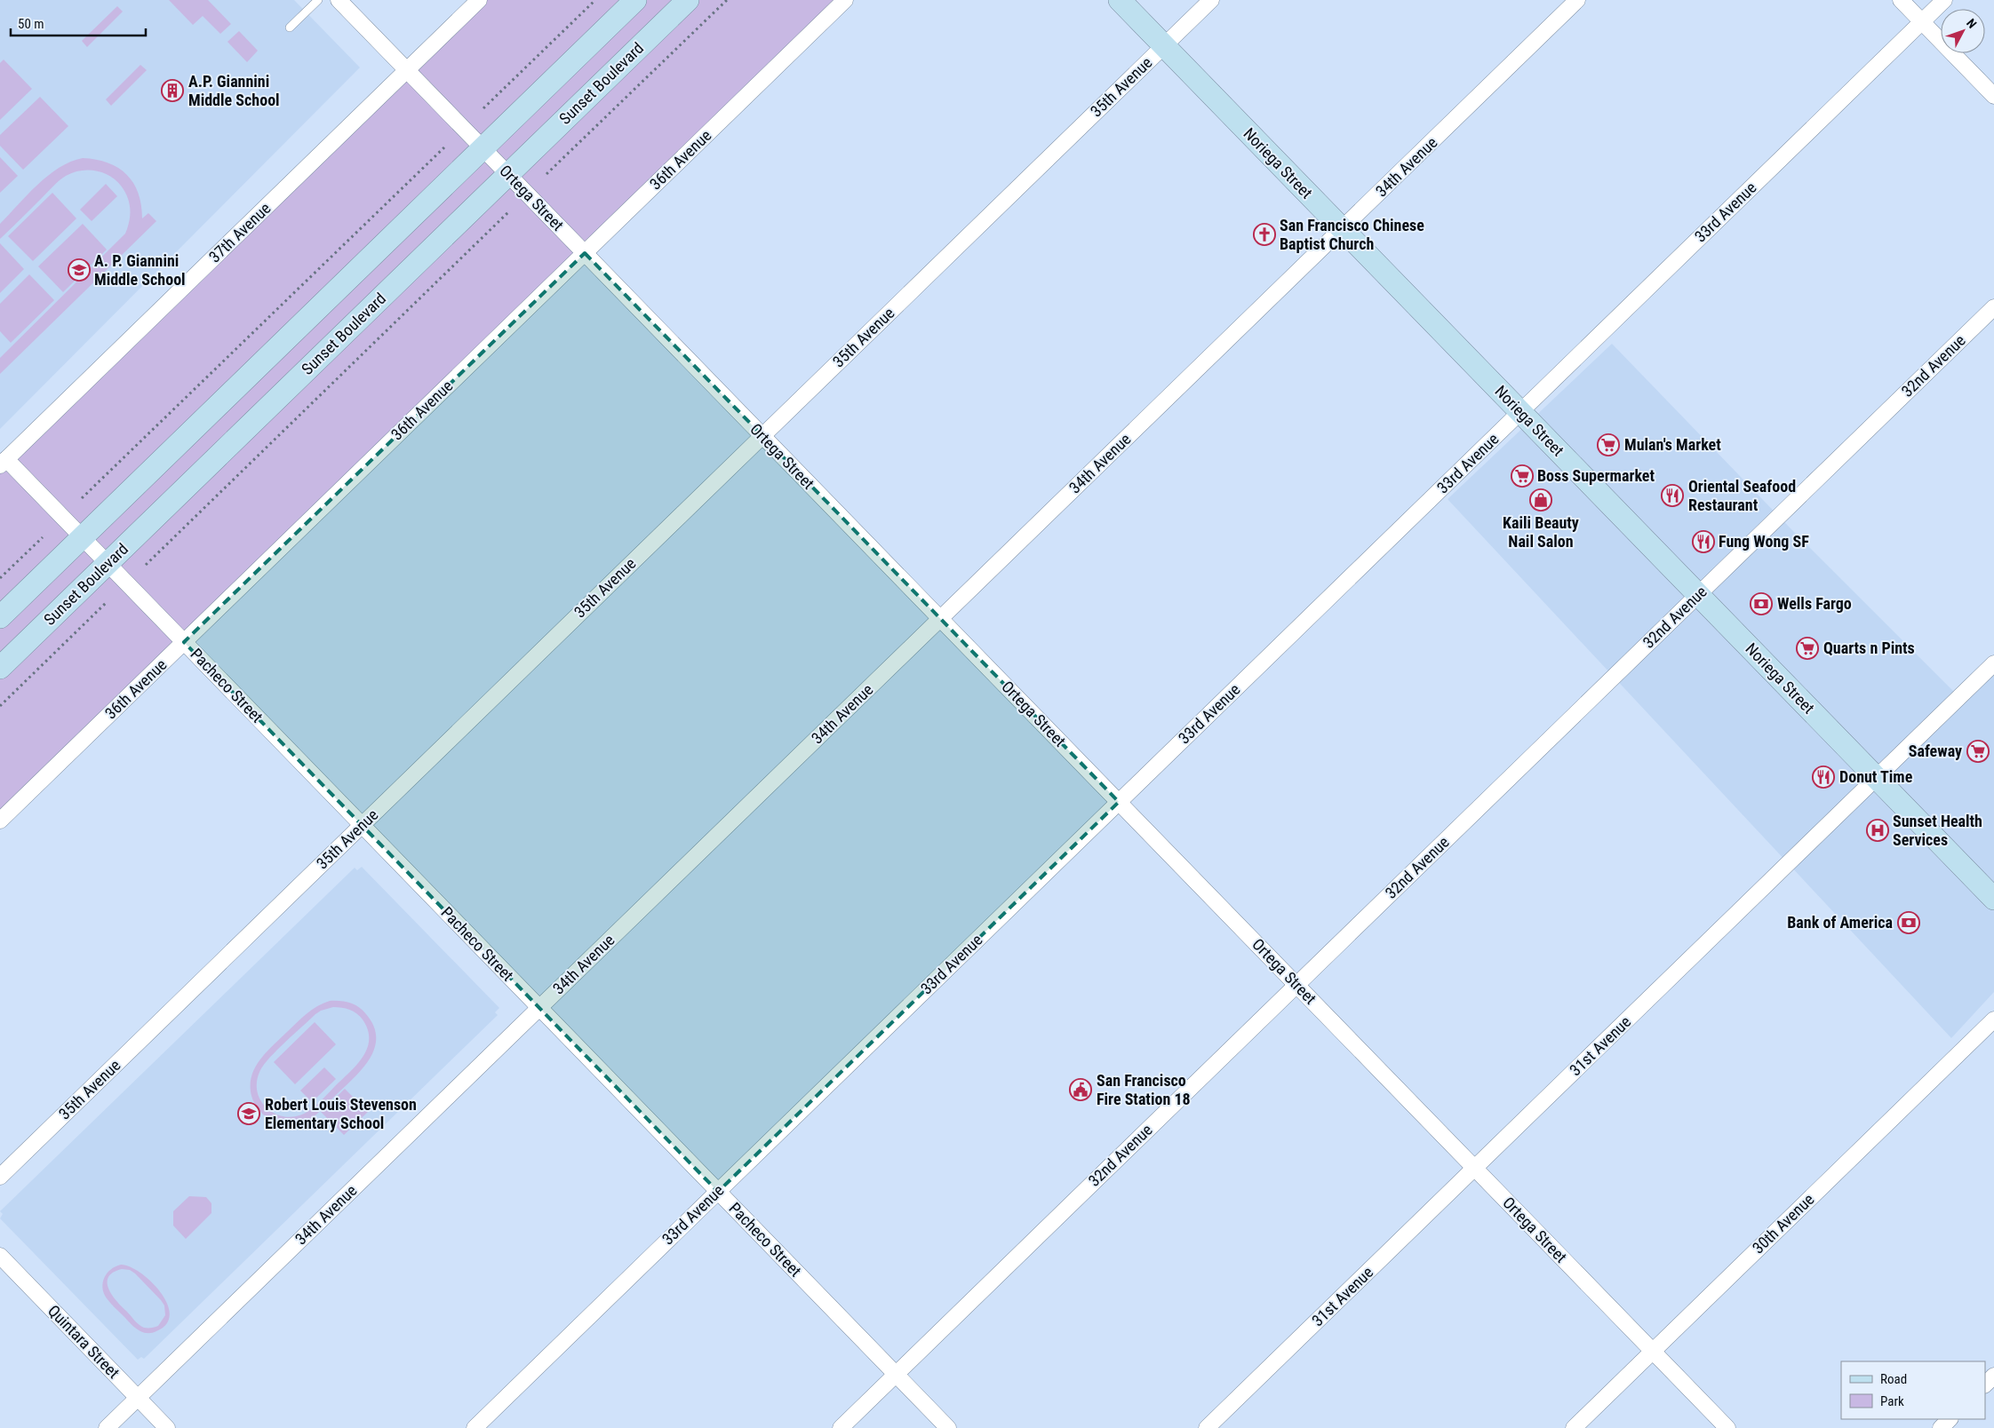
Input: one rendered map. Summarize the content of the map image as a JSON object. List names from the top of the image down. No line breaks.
{"streets":{"main road":["Sunset Boulevard","Noriega Street"],"street":["35th Avenue","36th Avenue","34th Avenue","Ortega Street","33rd Avenue","37th Avenue","32nd Avenue","Pacheco Street","31st Avenue","30th Avenue","Quintara Street"]},"crossings":[["Sunset Boulevard","Ortega Street"],["Sunset Boulevard","Pacheco Street"],["35th Avenue","Noriega Street"],["35th Avenue","Ortega Street"],["35th Avenue","Pacheco Street"],["36th Avenue","Ortega Street"],["36th Avenue","Pacheco Street"],["Noriega Street","34th Avenue"],["Noriega Street","33rd Avenue"],["Noriega Street","32nd Avenue"],["Noriega Street","31st Avenue"],["34th Avenue","Ortega Street"],["34th Avenue","Pacheco Street"],["34th Avenue","Quintara Street"],["Ortega Street","33rd Avenue"],["Ortega Street","37th Avenue"],["Ortega Street","32nd Avenue"],["Ortega Street","31st Avenue"],["Ortega Street","30th Avenue"],["33rd Avenue","Pacheco Street"],["37th Avenue","Pacheco Street"],["32nd Avenue","Pacheco Street"]],"places":{"building":["A.P. Giannini Middle School"],"church":["San Francisco Chinese Baptist Church"],"school or university":["A. P. Giannini Middle School","Robert Louis Stevenson Elementary School"],"supermarket":["Mulan's Market","Boss Supermarket","Quarts n Pints","Safeway"],"restaurant":["Oriental Seafood Restaurant","Fung Wong SF","Donut Time"],"shop":["Kaili Beauty Nail Salon"],"bank":["Wells Fargo","Bank of America"],"hospital":["Sunset Health Services"],"public building":["San Francisco Fire Station 18"]},"legend":["Road","Park"],"scale_bar":"50 m","north":"top right"}
